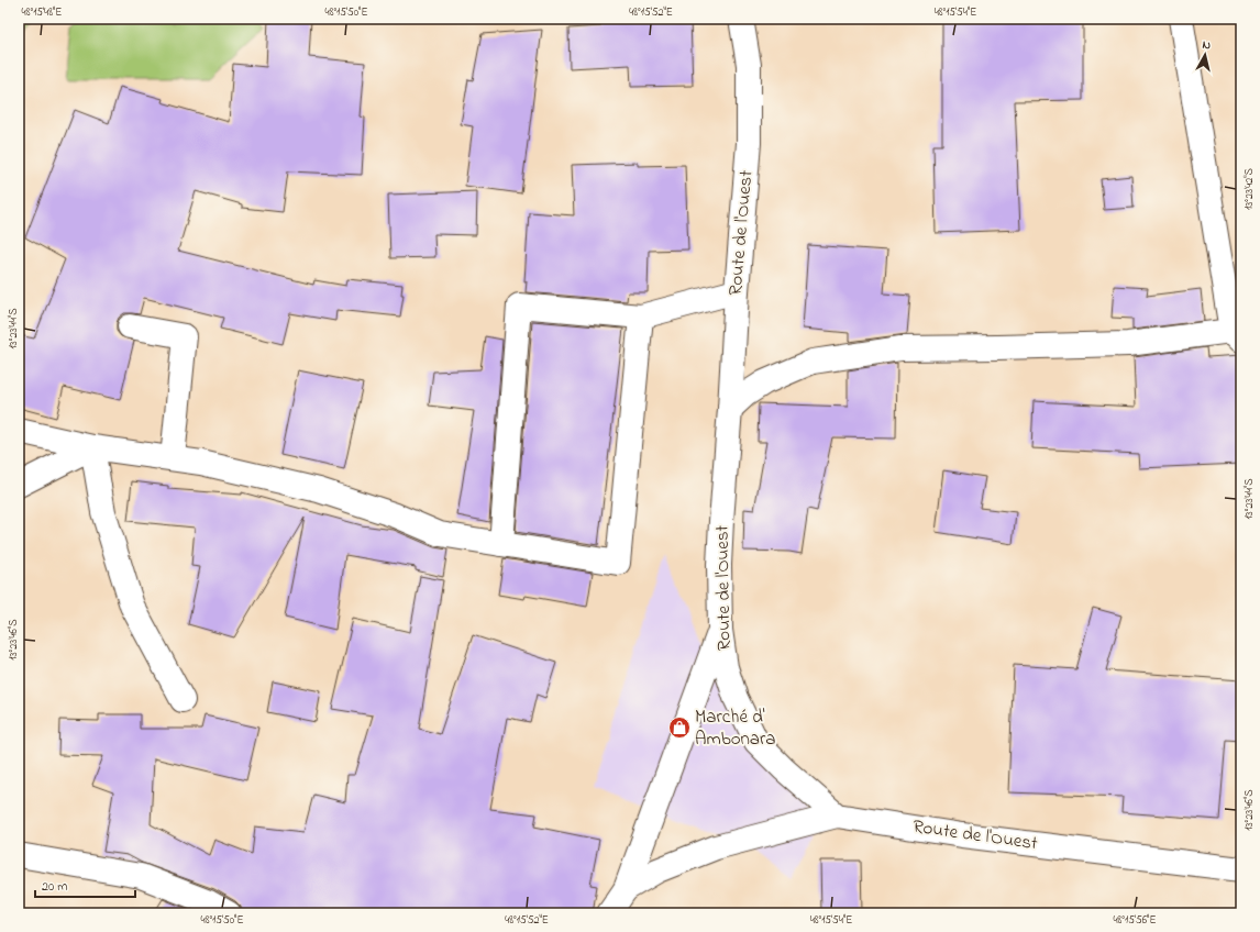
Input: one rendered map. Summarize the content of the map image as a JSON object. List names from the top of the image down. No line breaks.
{"streets":{"street":["Route de l'Ouest"]},"places":{"shop":["Marché d' Ambonara"]},"scale_bar":"20 m","north":"top","coordinates":["48°15'48\"E","48°15'50\"E","48°15'52\"E","48°15'54\"E","13°23'42\"S","13°23'44\"S","13°23'46\"S","48°15'56\"E"]}
